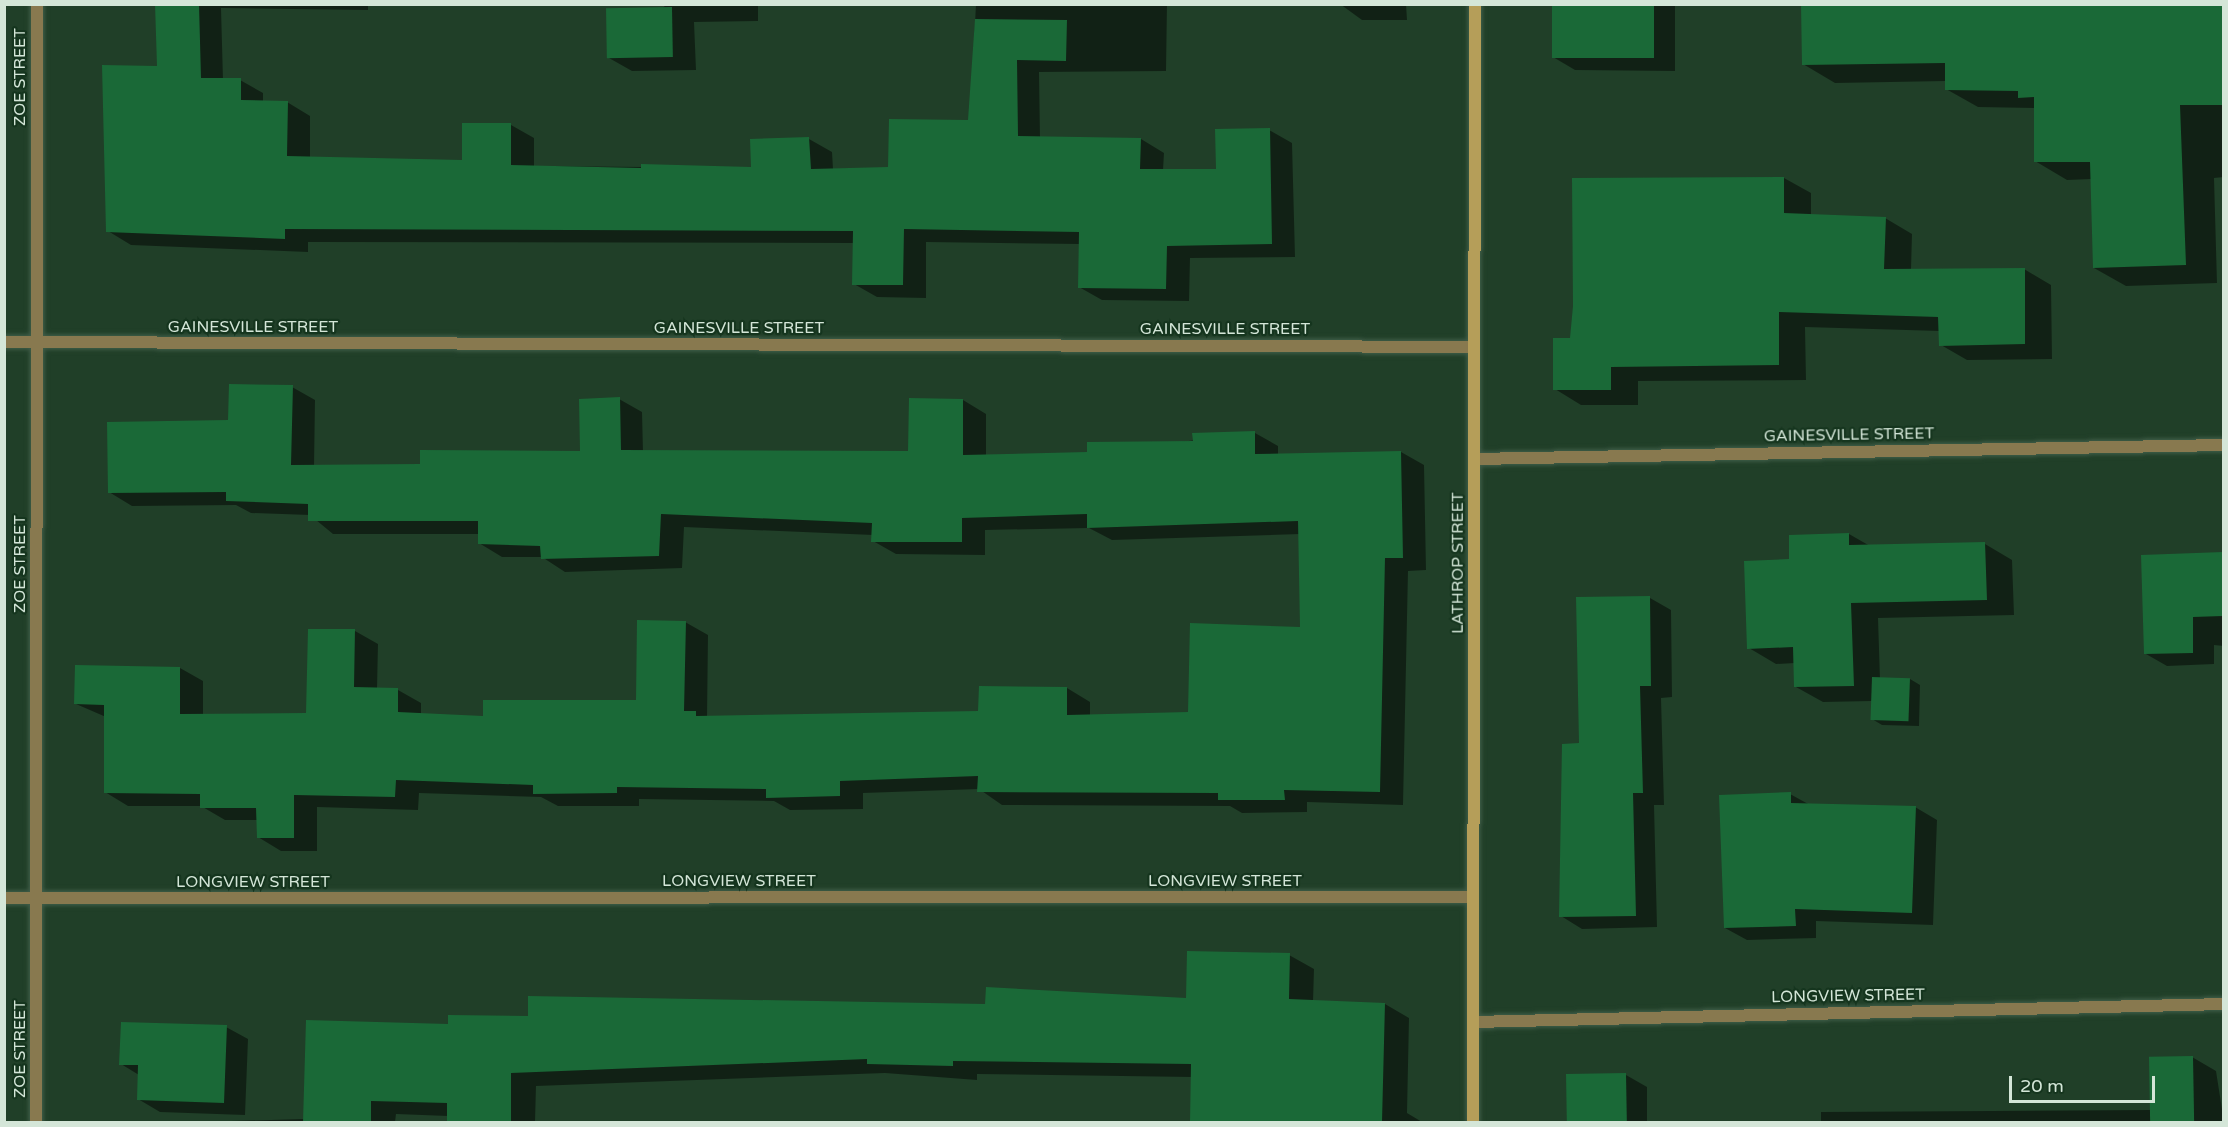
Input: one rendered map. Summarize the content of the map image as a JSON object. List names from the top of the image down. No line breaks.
{"streets":{"street":["ZOE STREET","GAINESVILLE STREET","LATHROP STREET","LONGVIEW STREET"]},"crossings":[["ZOE STREET","GAINESVILLE STREET"],["ZOE STREET","LONGVIEW STREET"],["GAINESVILLE STREET","LATHROP STREET"],["LATHROP STREET","LONGVIEW STREET"]],"scale_bar":"20 m"}
